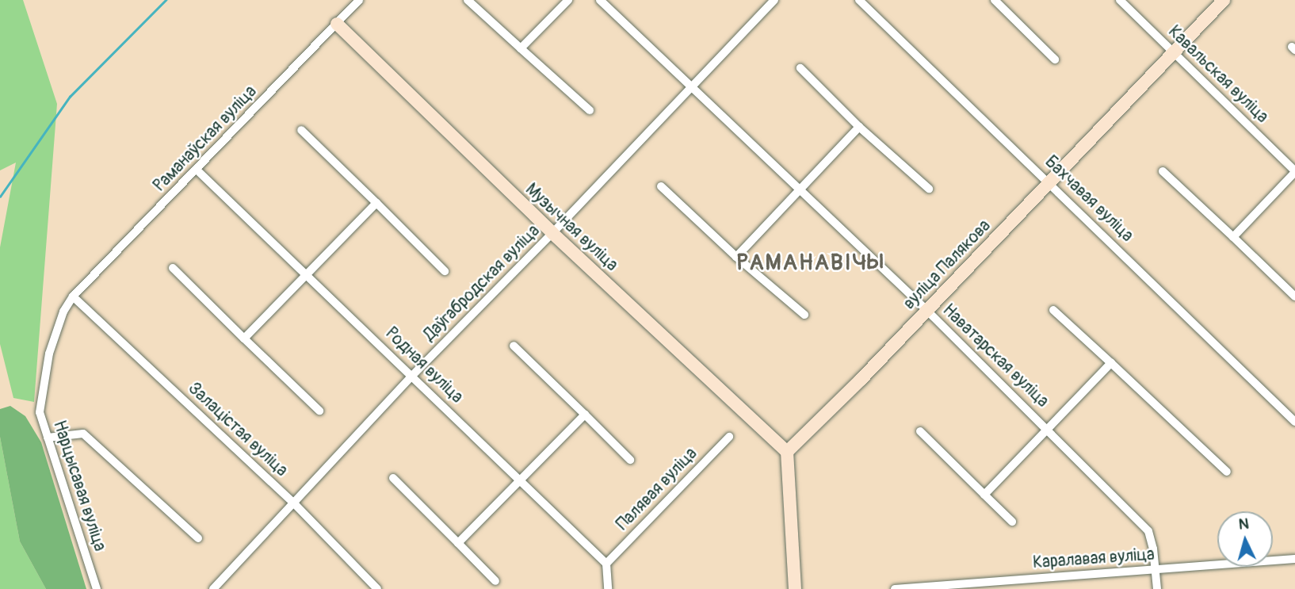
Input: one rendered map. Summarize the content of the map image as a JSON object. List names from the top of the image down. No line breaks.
{"streets":{"street":["Кавальская вуліца","Раманаўская вуліца","Бахчавая вуліца","Музычная вуліца","вуліца Палякова","Даўгабродская вуліца","Наватарская вуліца","Родная вуліца","Залацістая вуліца","Нарцысавая вуліца","Палявая вуліца","Каралавая вуліца"]},"crossings":[["Кавальская вуліца","вуліца Палякова"],["Раманаўская вуліца","Музычная вуліца"],["Раманаўская вуліца","Родная вуліца"],["Раманаўская вуліца","Залацістая вуліца"],["Раманаўская вуліца","Нарцысавая вуліца"],["Бахчавая вуліца","вуліца Палякова"],["Музычная вуліца","вуліца Палякова"],["Музычная вуліца","Даўгабродская вуліца"],["вуліца Палякова","Наватарская вуліца"],["Даўгабродская вуліца","Наватарская вуліца"],["Даўгабродская вуліца","Родная вуліца"],["Даўгабродская вуліца","Залацістая вуліца"],["Наватарская вуліца","Каралавая вуліца"],["Родная вуліца","Палявая вуліца"],["Залацістая вуліца","Нарцысавая вуліца"]],"districts":["РАМАНАВІЧЫ"],"north":"top"}
